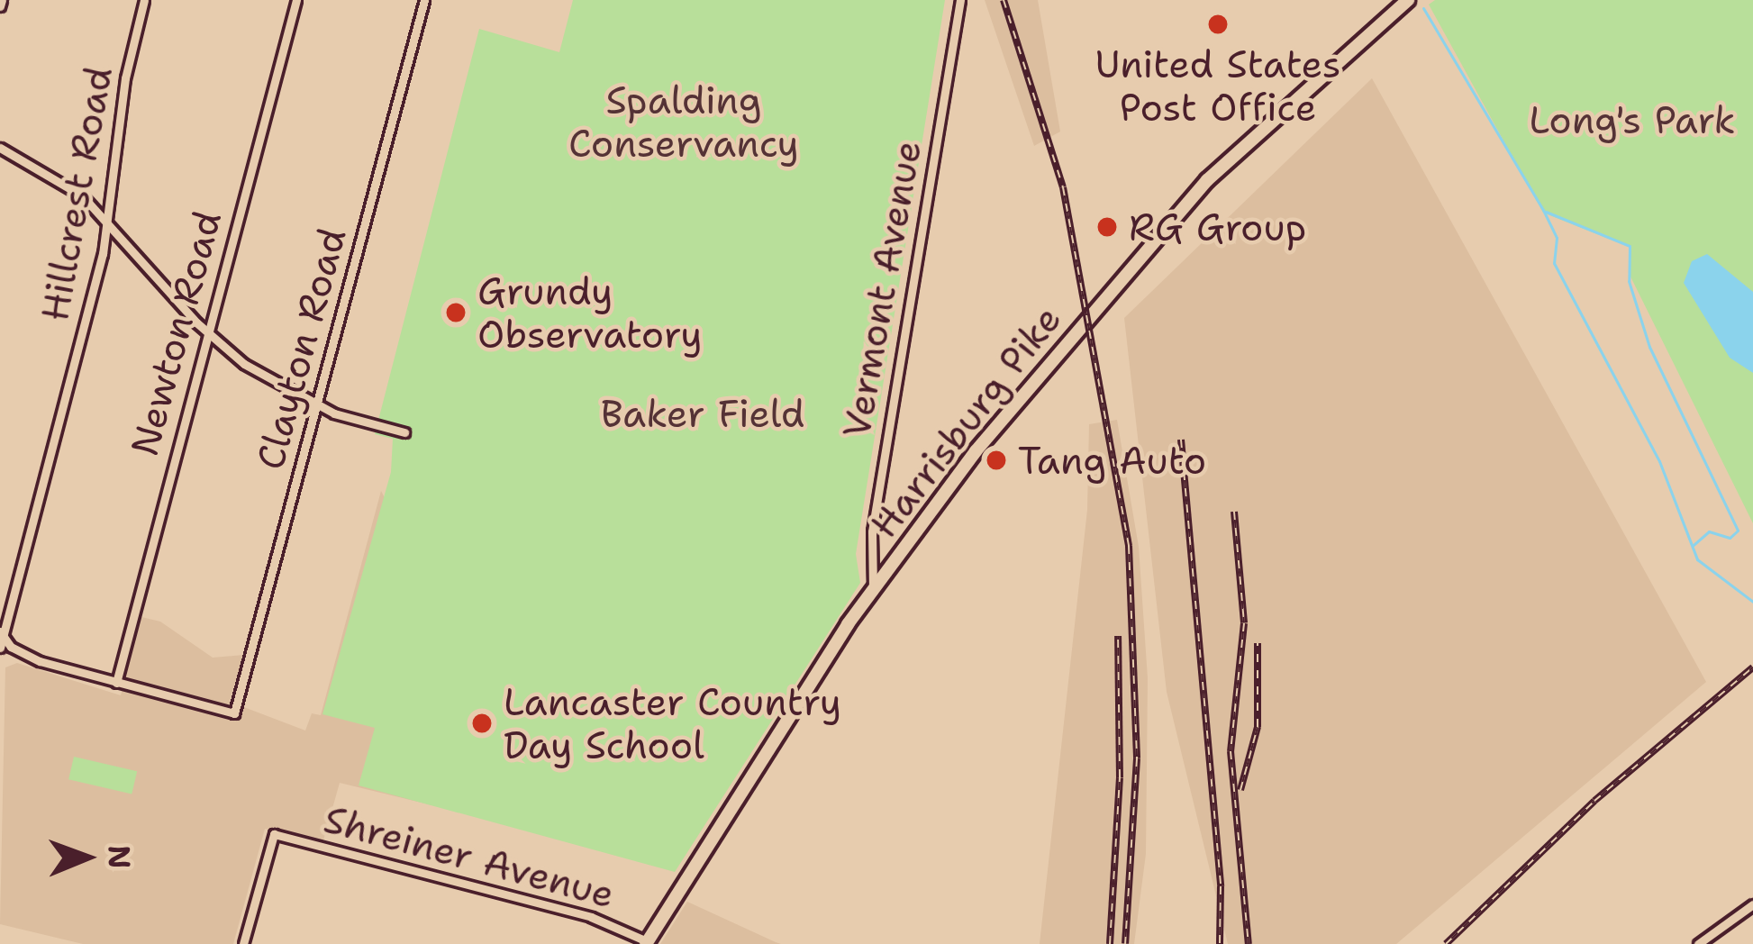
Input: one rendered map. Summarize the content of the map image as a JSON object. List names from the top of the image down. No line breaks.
{"streets":{"main road":["Harrisburg Pike"],"street":["Hillcrest Road","Vermont Avenue","Newton Road","Clayton Road","Shreiner Avenue"]},"crossings":[["Vermont Avenue","Harrisburg Pike"],["Newton Road","Clayton Road"],["Harrisburg Pike","Shreiner Avenue"]],"parks":["Spalding Conservancy","Long's Park","Baker Field"],"places":["United States Post Office","RG Group","Grundy Observatory","Tang Auto","Lancaster Country Day School"],"north":"right"}
